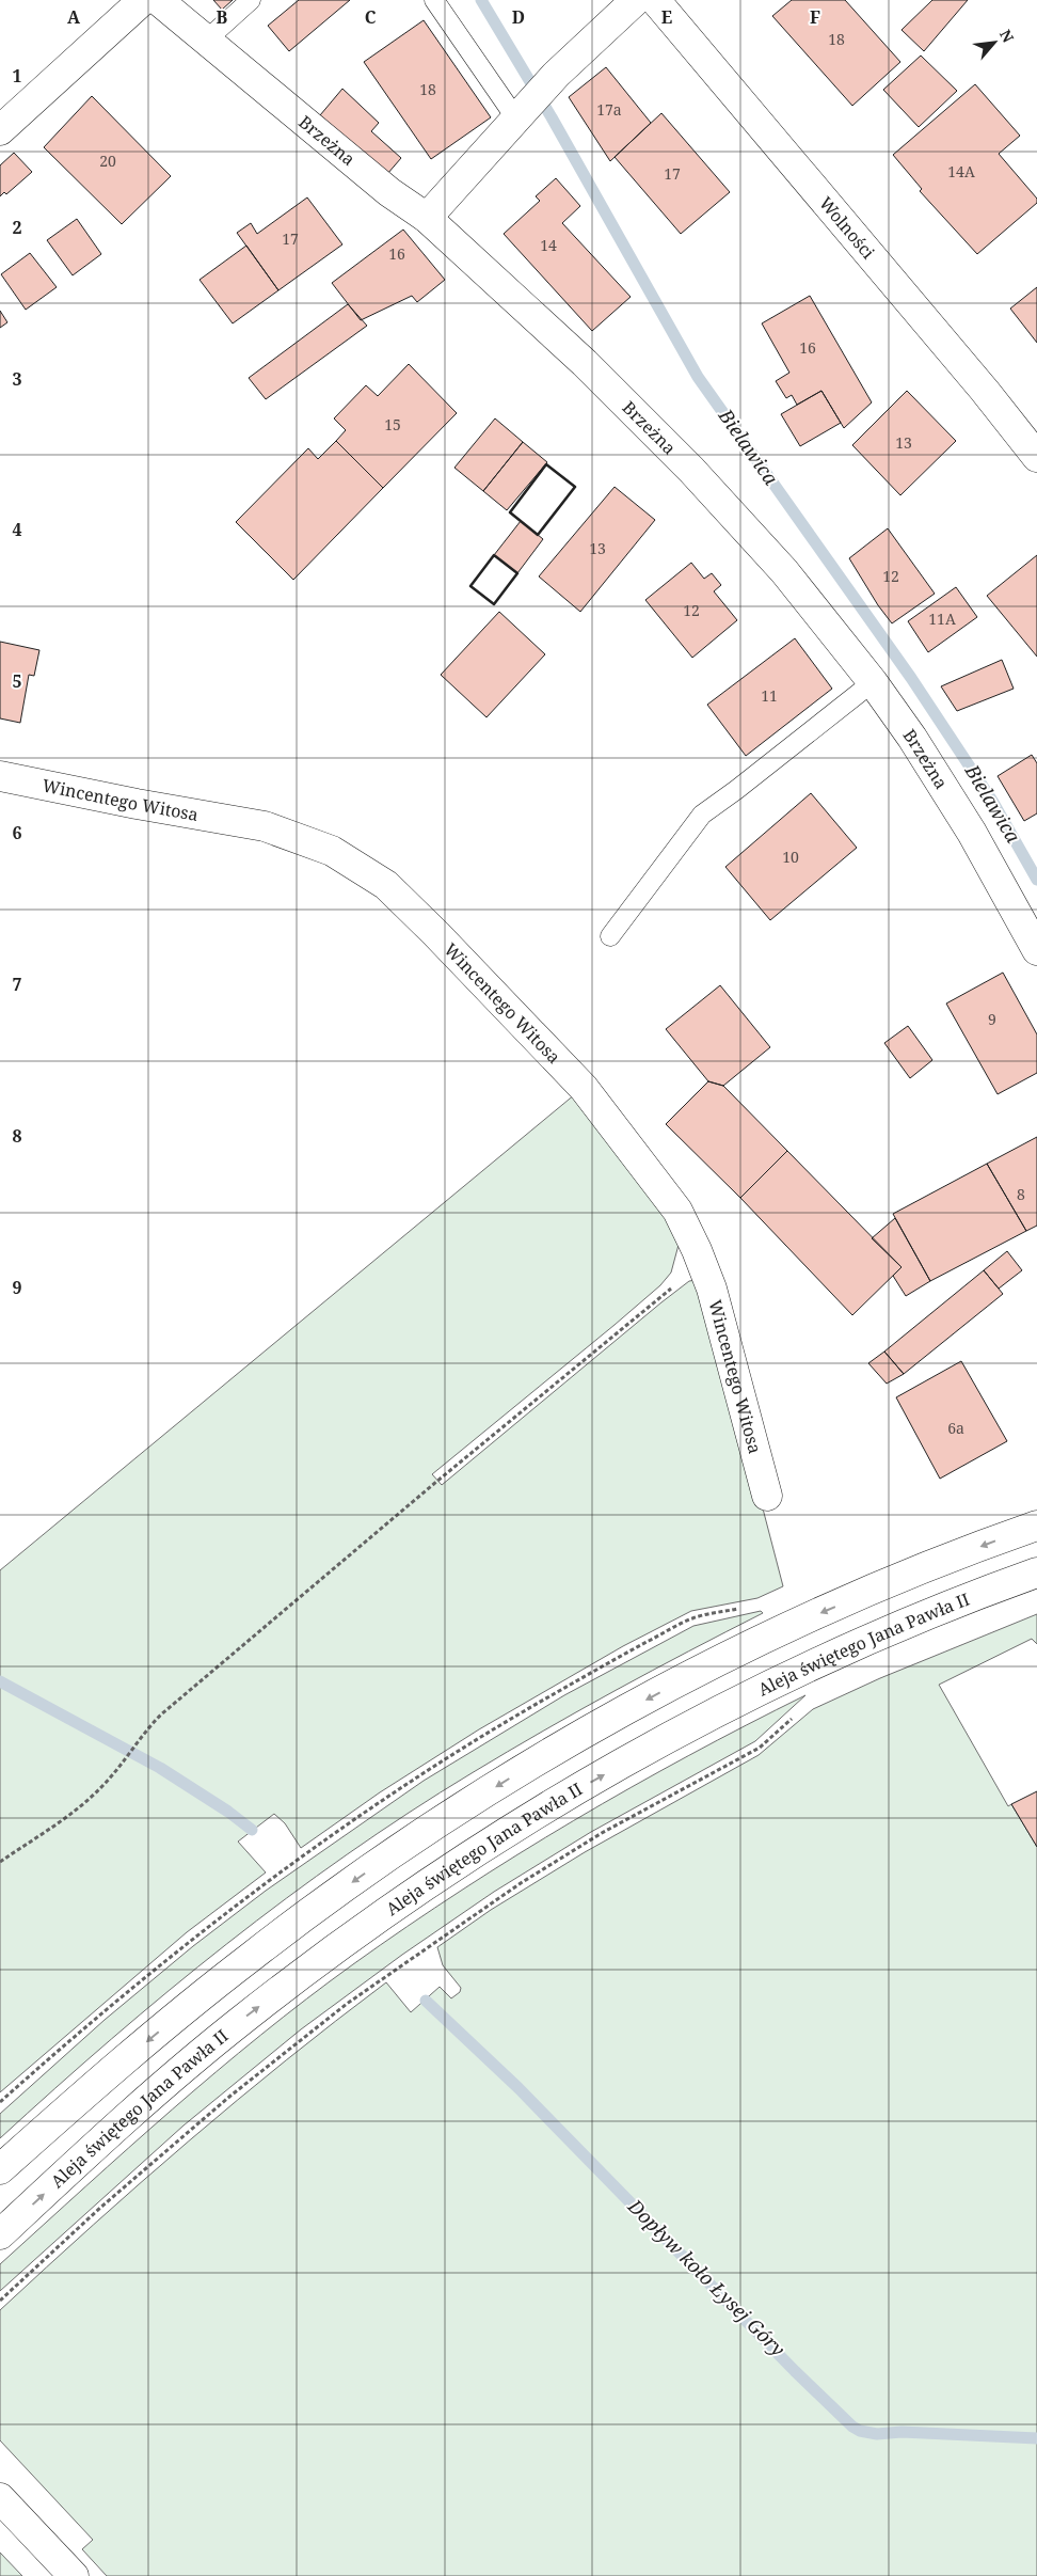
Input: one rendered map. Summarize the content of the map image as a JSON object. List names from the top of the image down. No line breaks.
{"streets":{"street":["Brzeżna","Wolności","Wincentego Witosa","Aleja świętego Jana Pawła II"]},"water":["Bielawica","Dopływ koło Łysej Góry"],"house_numbers":["18","18","17a","20","14A","17","17","14","16","16","15","13","13","12","12","11A","11","10","9","8","6a"],"north":"top right","grid":{"columns":["A","B","C","D","E","F"],"rows":["1","2","3","4","5","6","7","8","9"]}}
